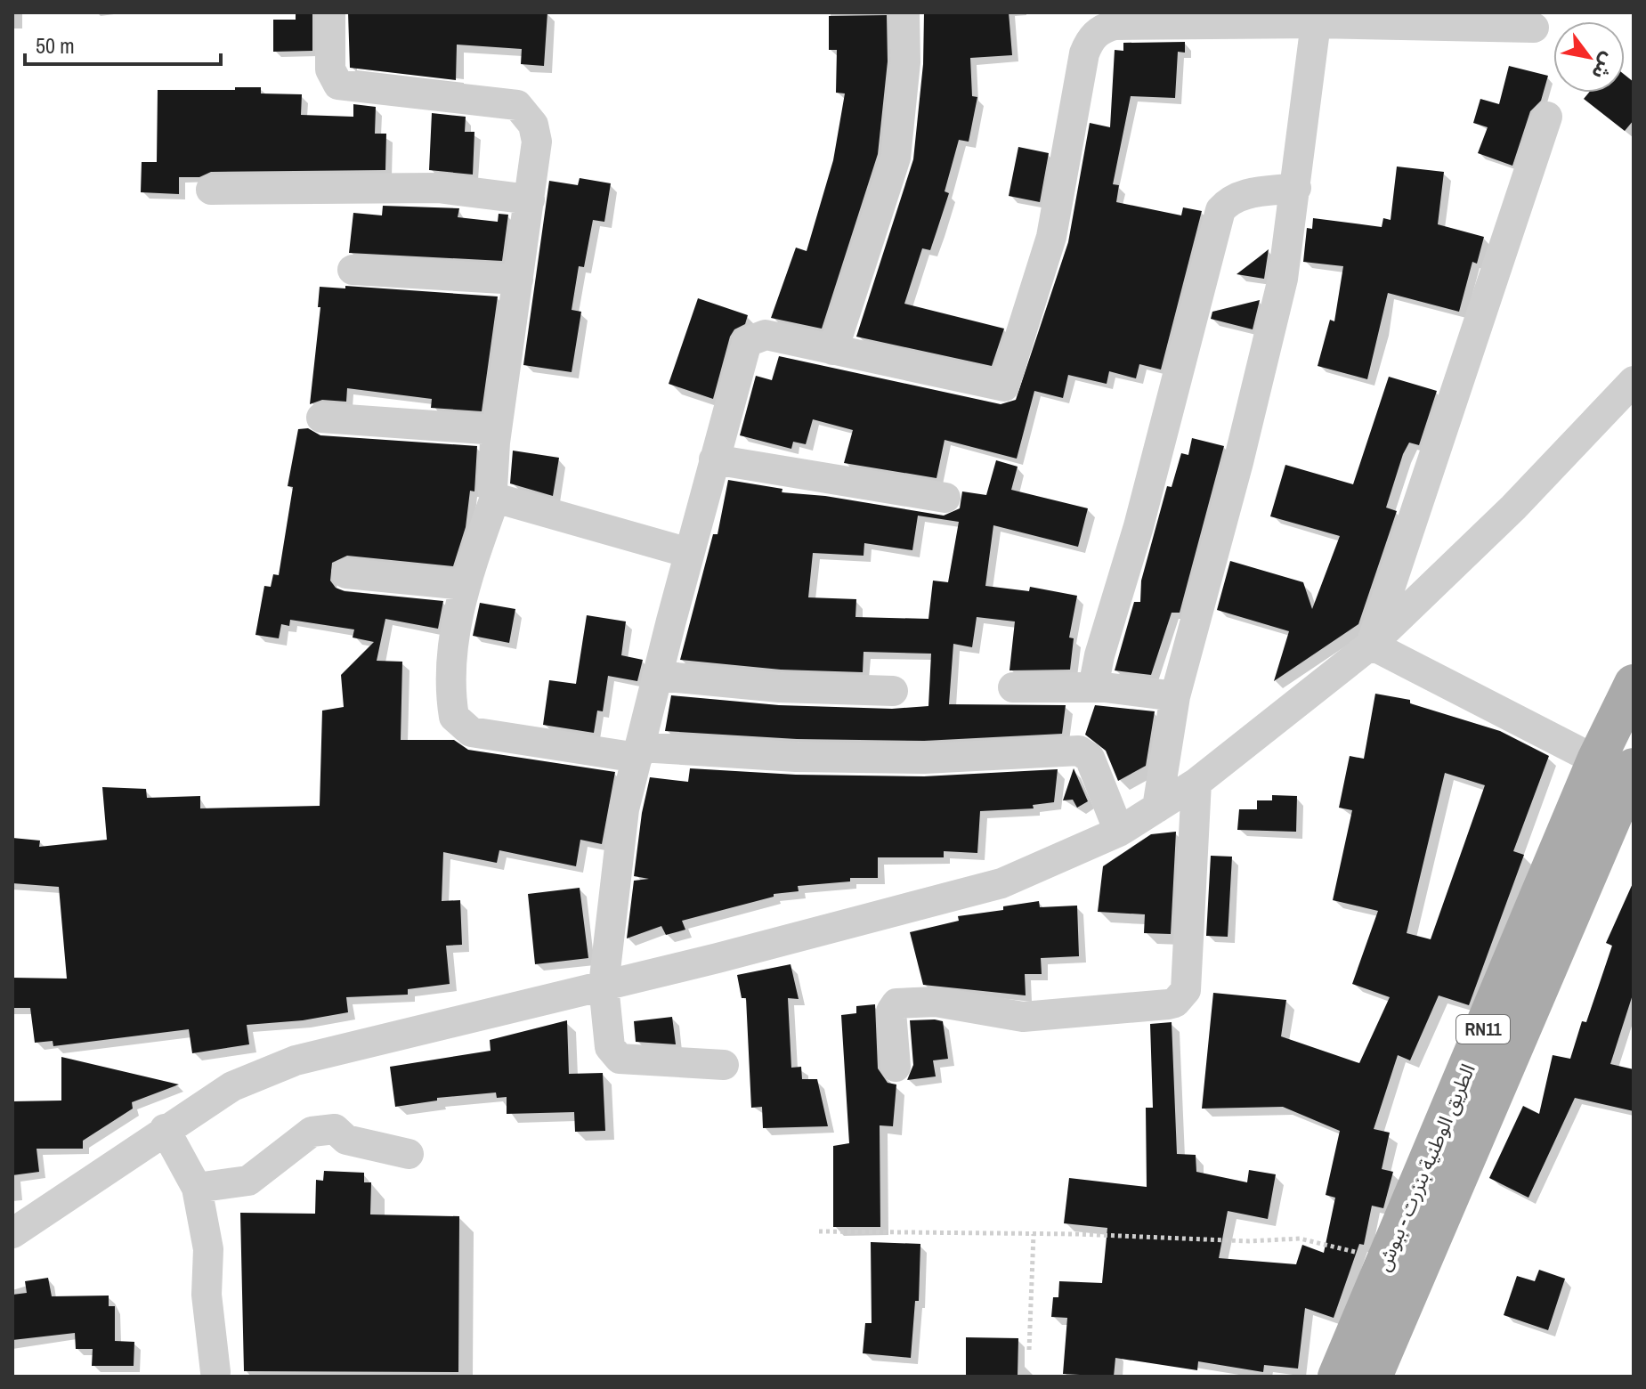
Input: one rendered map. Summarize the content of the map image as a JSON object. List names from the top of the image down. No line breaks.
{"streets":{"main road":["RN11","الطريق الوطنية بنزرت - ببوش"]},"scale_bar":"50 m","north":"bottom right"}
